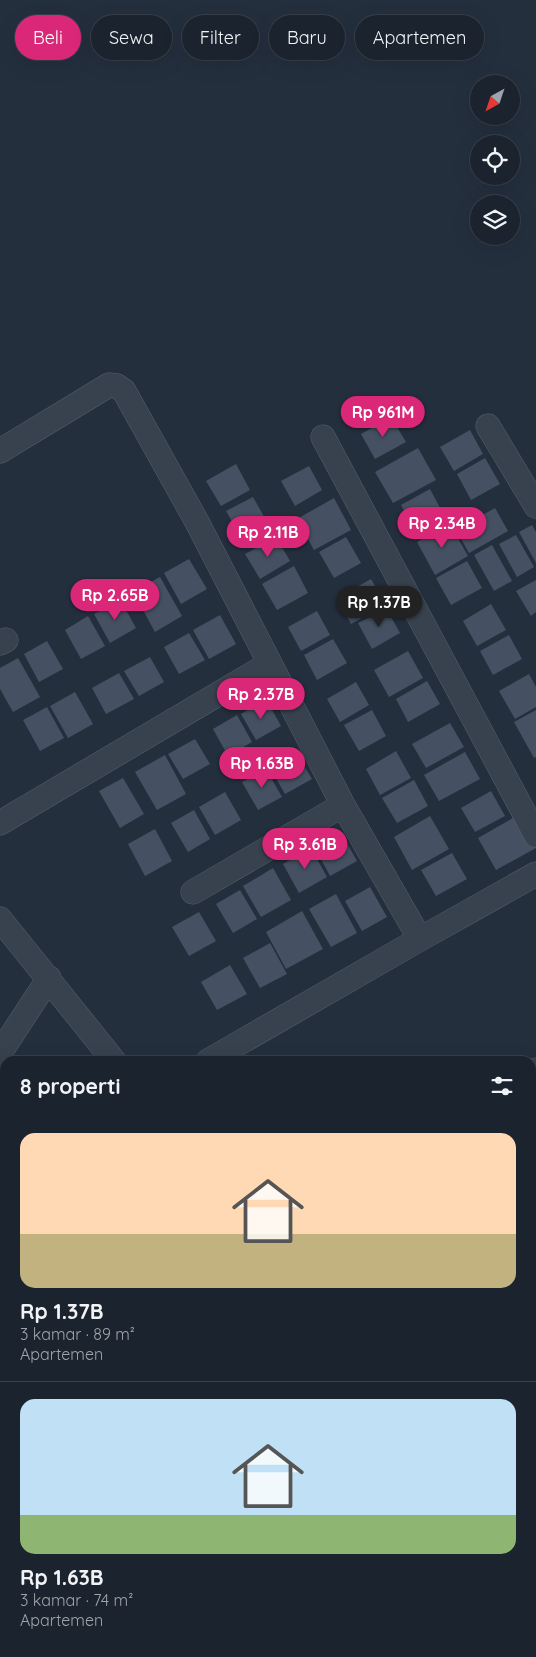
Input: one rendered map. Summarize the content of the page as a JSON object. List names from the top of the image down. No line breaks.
{"north":"bottom left","page":{"chip":["Beli","Sewa","Filter","Baru","Apartemen"],"price":["Rp 961M","Rp 2.34B","Rp 2.11B","Rp 2.65B","Rp 1.37B","Rp 2.37B","Rp 1.63B","Rp 3.61B"],"heading":"8 properti","list":[{"name":"Rp 1.37B","note":"3 kamar · 89 m² · Apartemen"},{"name":"Rp 1.63B","note":"3 kamar · 74 m² · Apartemen"}]}}
